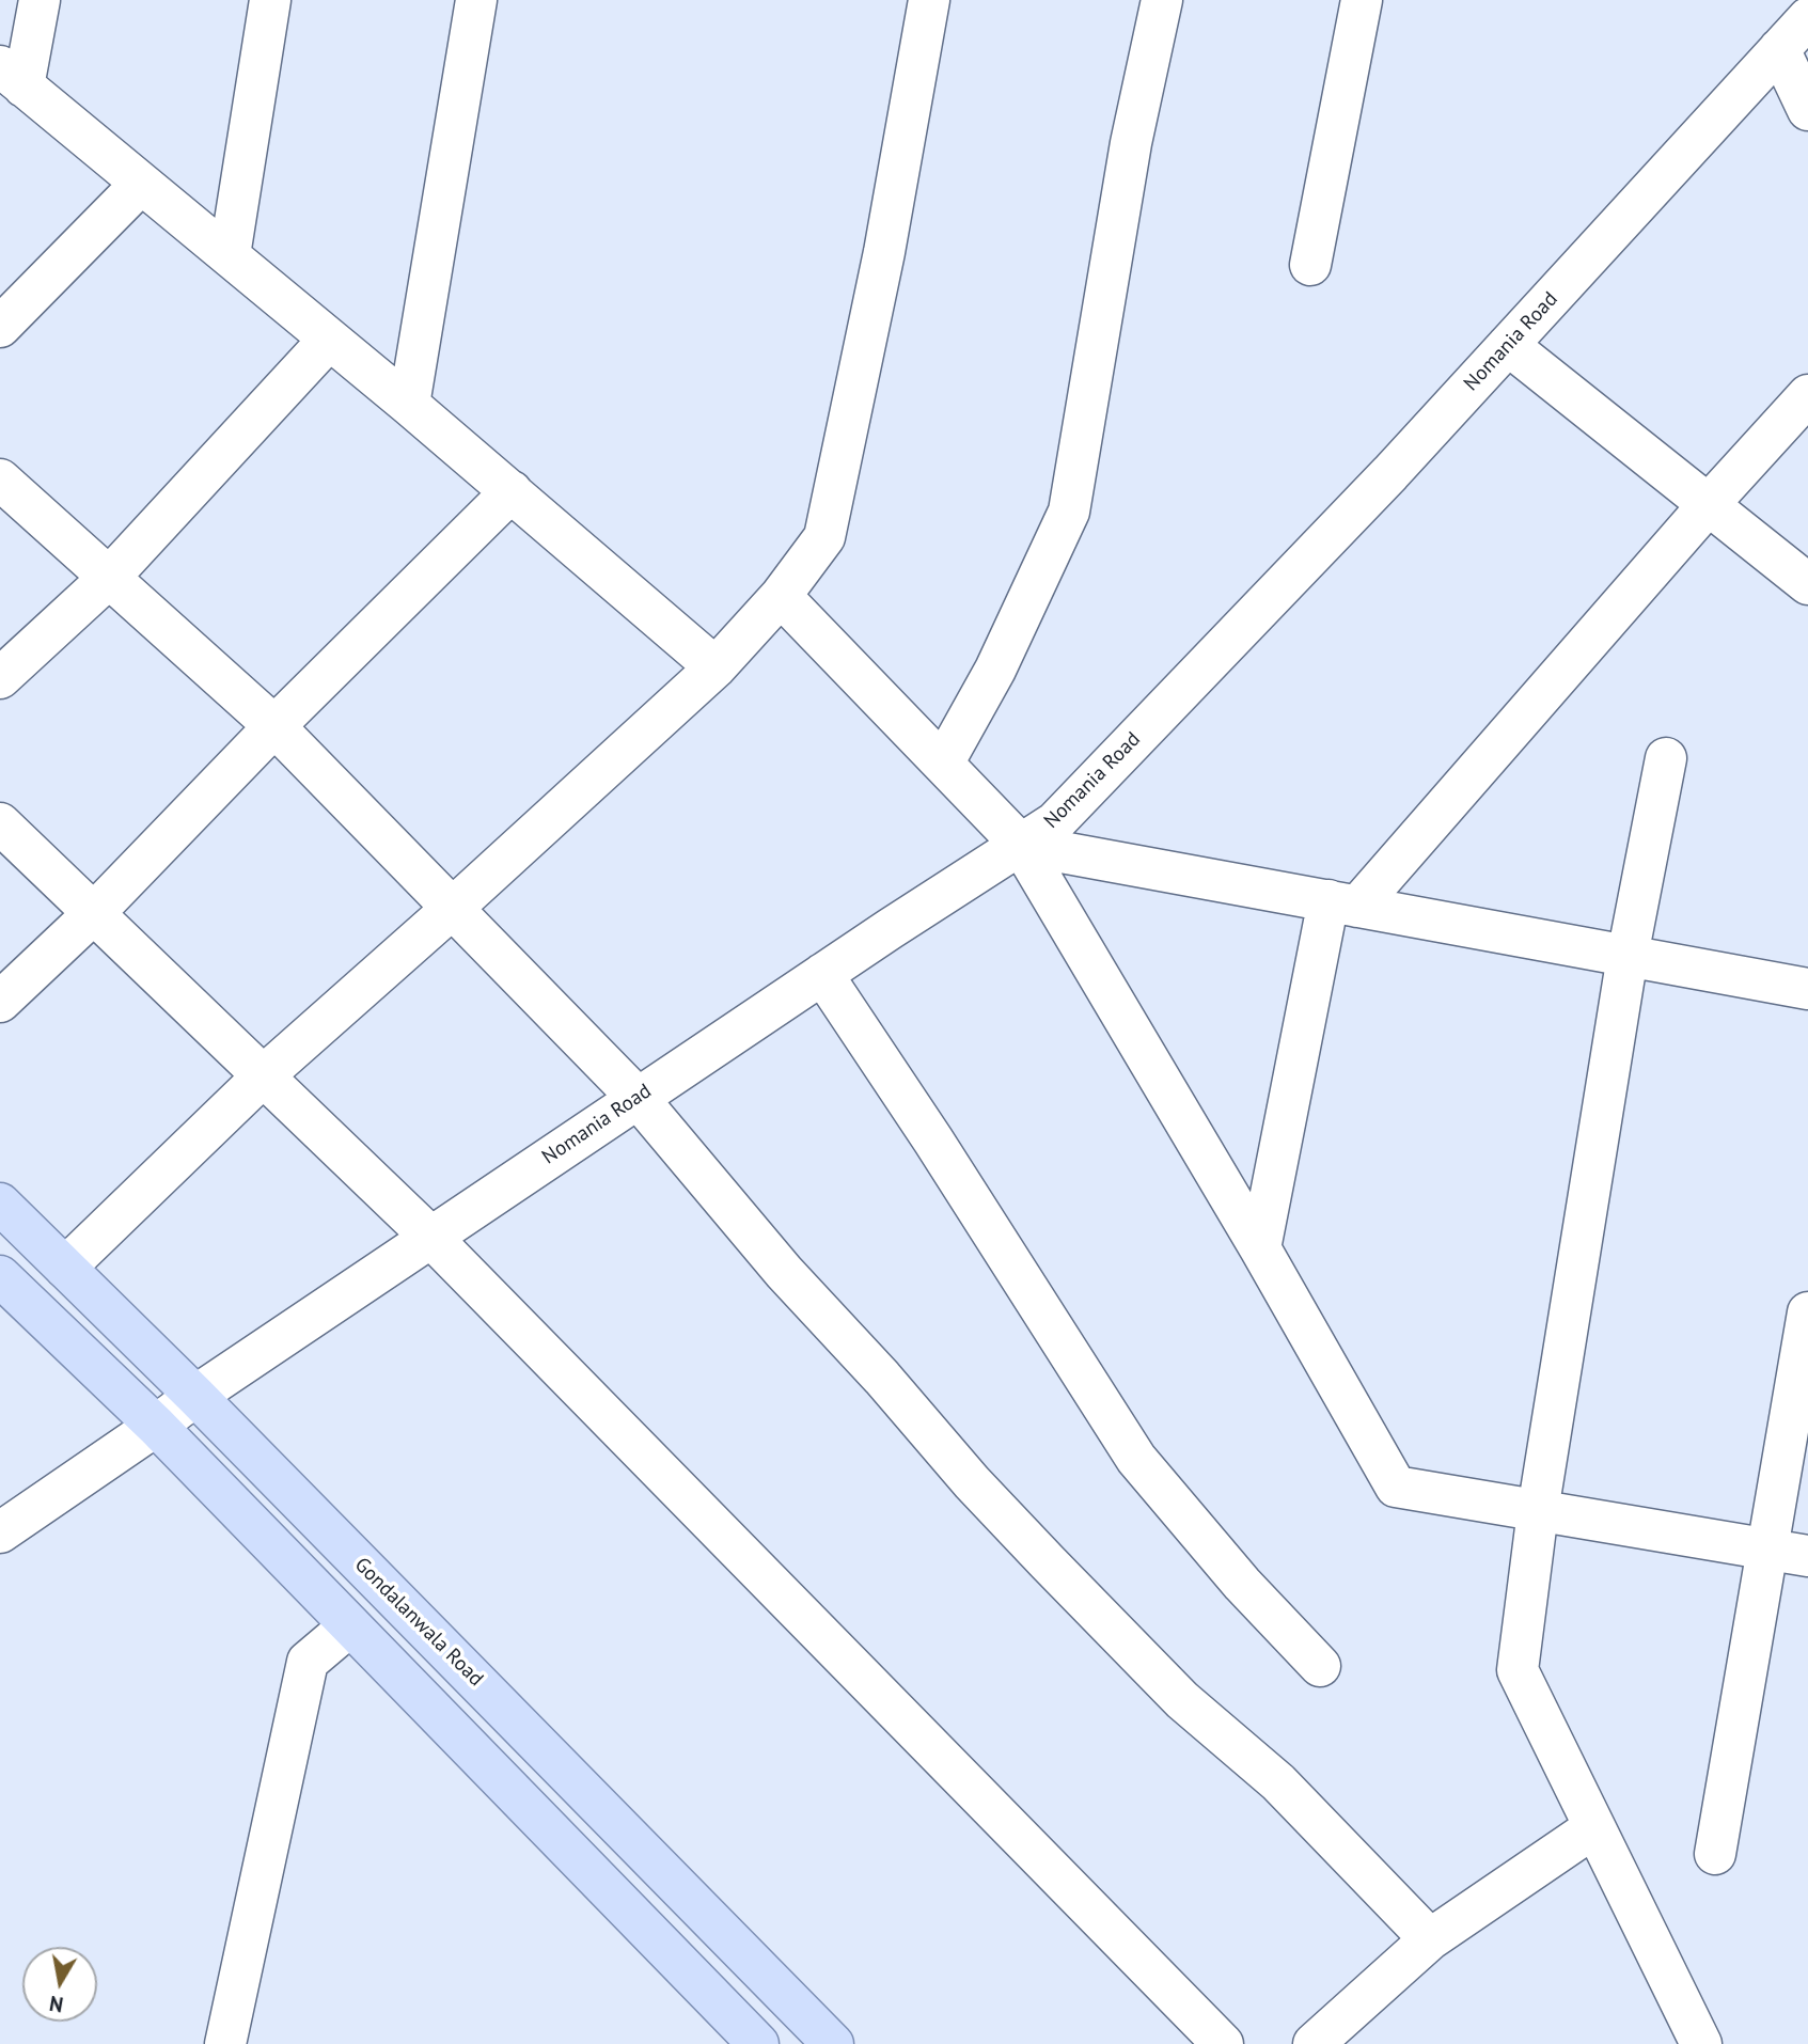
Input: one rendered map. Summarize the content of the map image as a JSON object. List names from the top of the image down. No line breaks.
{"streets":{"main road":["Gondalanwala Road"],"street":["Nomania Road"]},"crossings":[["Nomania Road","Gondalanwala Road"]],"north":"bottom"}
